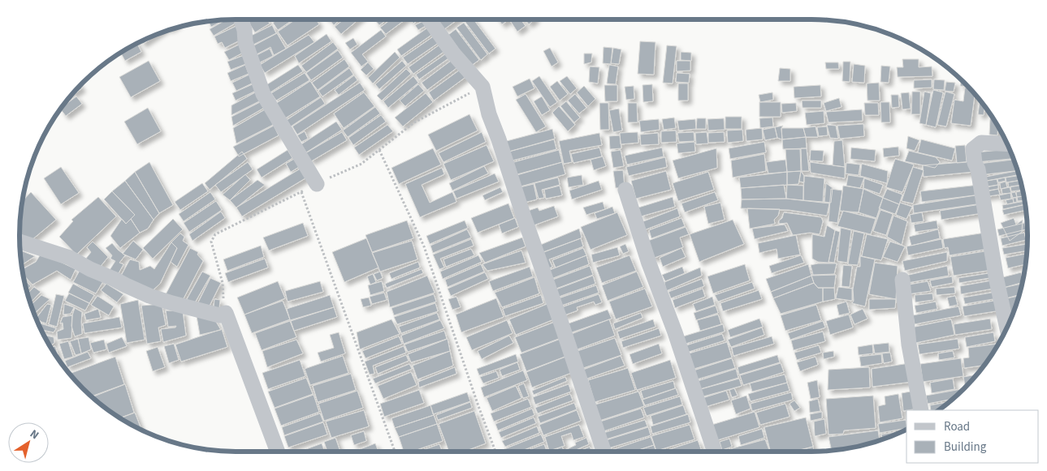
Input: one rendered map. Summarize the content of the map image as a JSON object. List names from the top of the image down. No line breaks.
{"legend":["Road","Building"],"north":"top right"}
